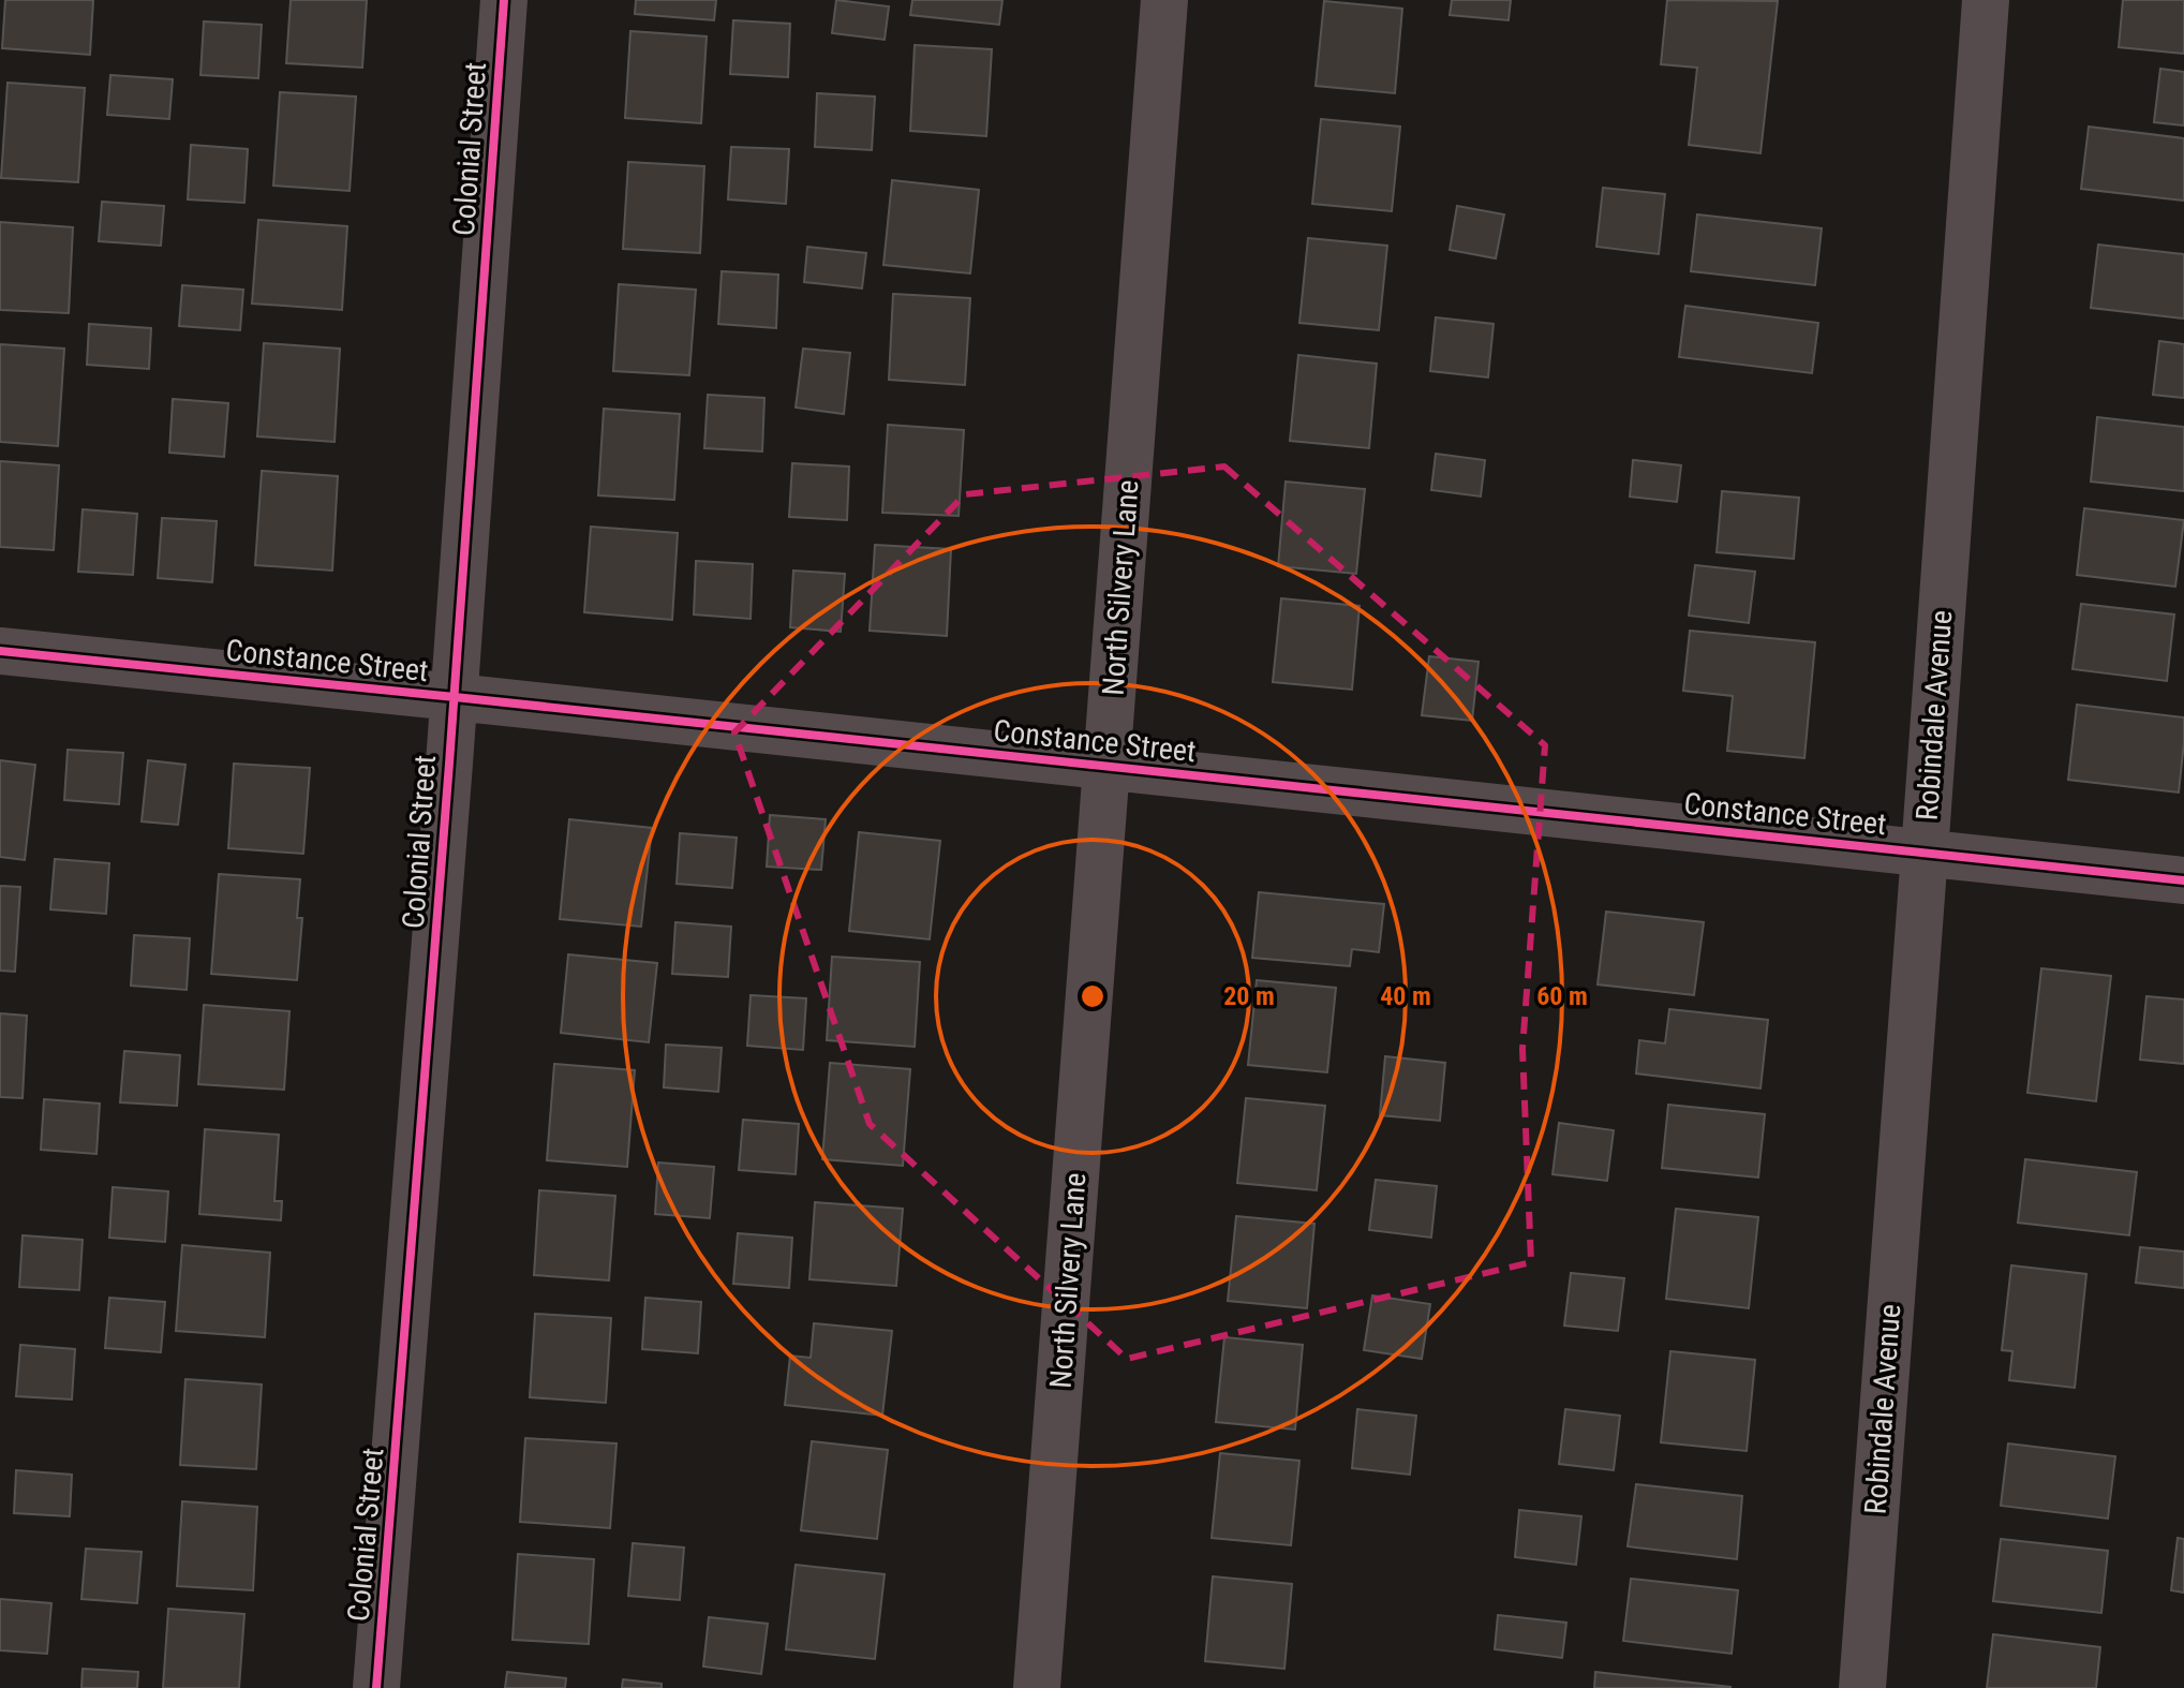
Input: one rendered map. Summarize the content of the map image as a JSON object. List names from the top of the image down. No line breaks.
{"streets":{"street":["Colonial Street","North Silvery Lane","Constance Street","Robindale Avenue"]},"crossings":[["Colonial Street","Constance Street"],["North Silvery Lane","Constance Street"],["Constance Street","Robindale Avenue"]],"rings":["20 m","40 m","60 m"]}
